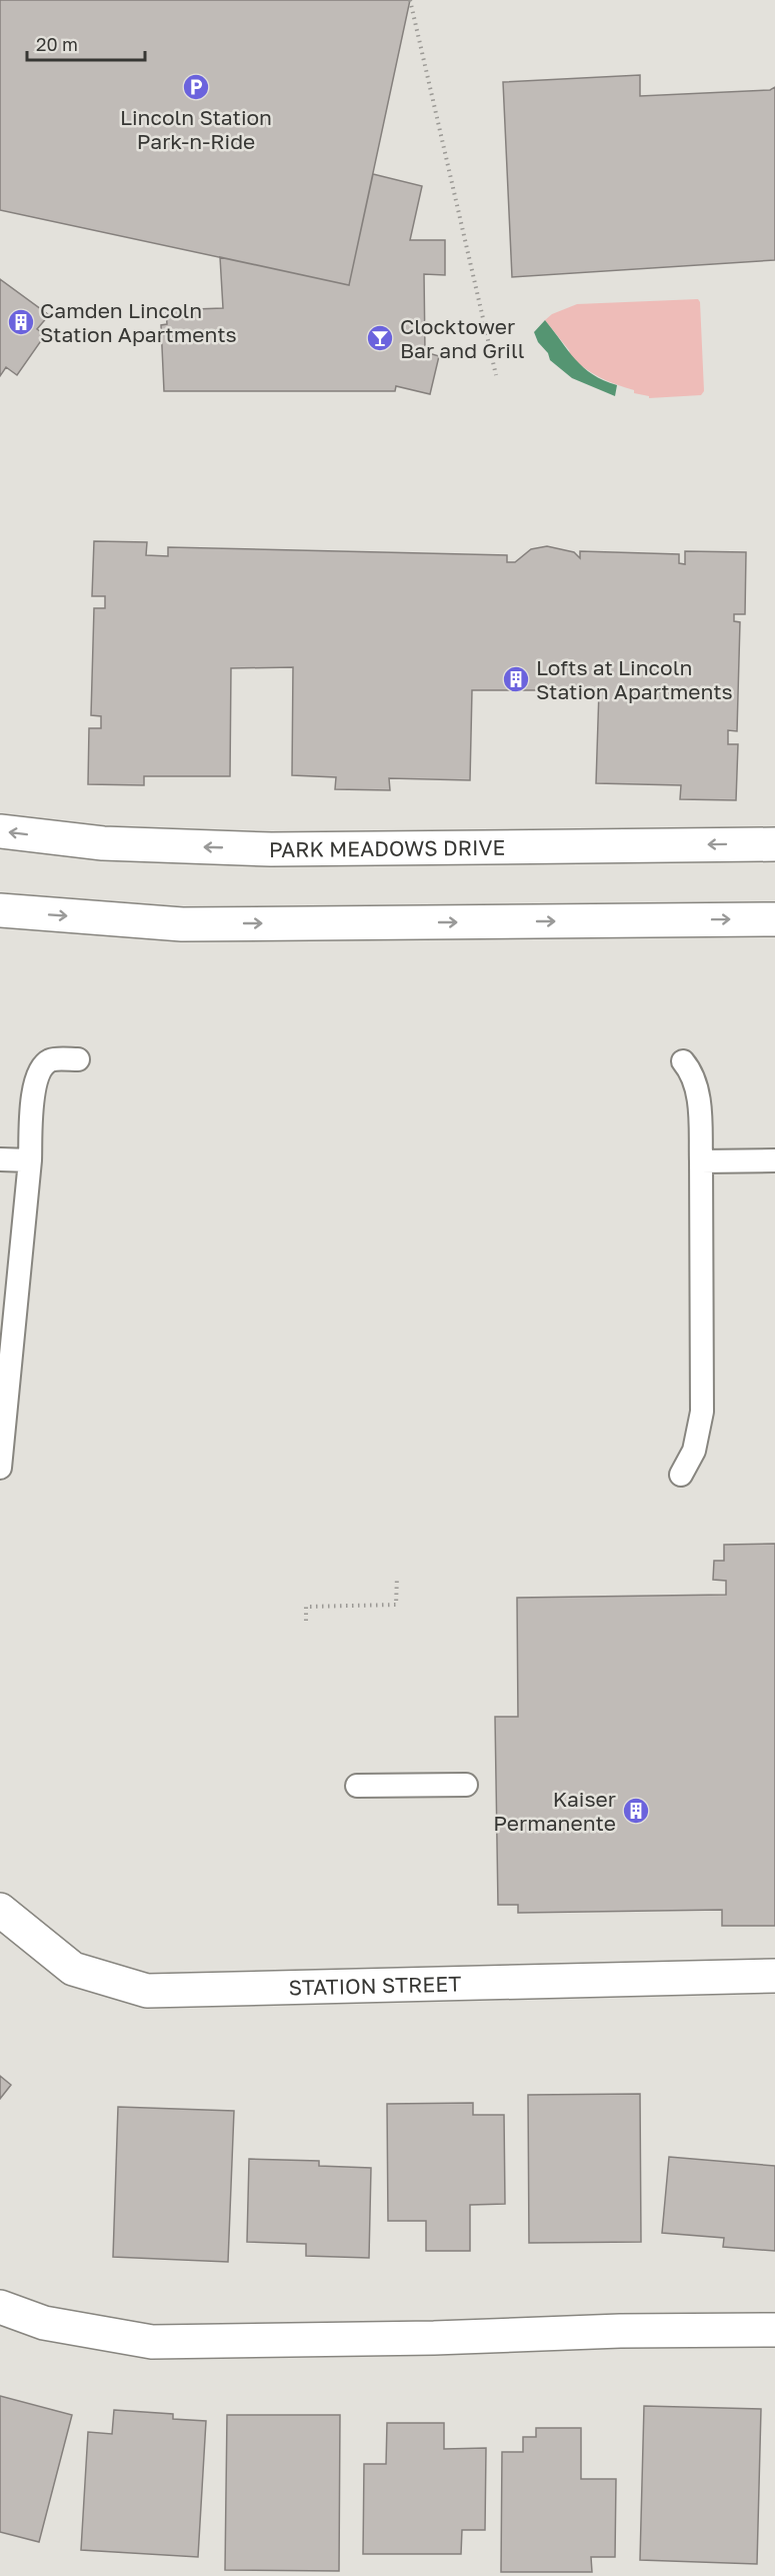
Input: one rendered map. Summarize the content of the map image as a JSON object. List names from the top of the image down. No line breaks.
{"streets":{"street":["PARK MEADOWS DRIVE","STATION STREET"]},"places":{"parking":["Lincoln Station Park-n-Ride"],"building":["Camden Lincoln Station Apartments","Lofts at Lincoln Station Apartments","Kaiser Permanente"],"bar":["Clocktower Bar and Grill"]},"scale_bar":"20 m"}
